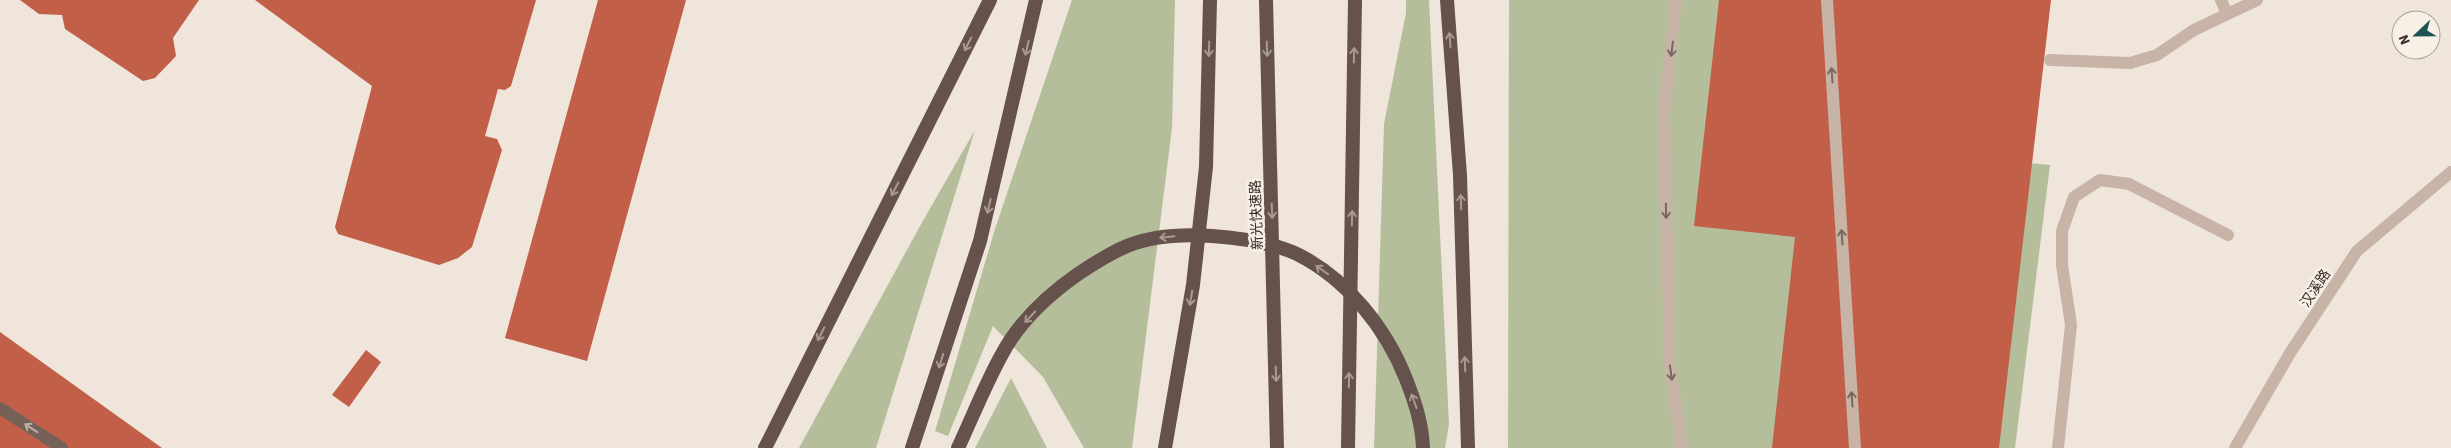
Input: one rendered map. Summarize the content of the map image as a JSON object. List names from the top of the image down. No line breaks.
{"streets":{"highway":["新光快速路"],"street":["汉溪路"]},"north":"left"}
